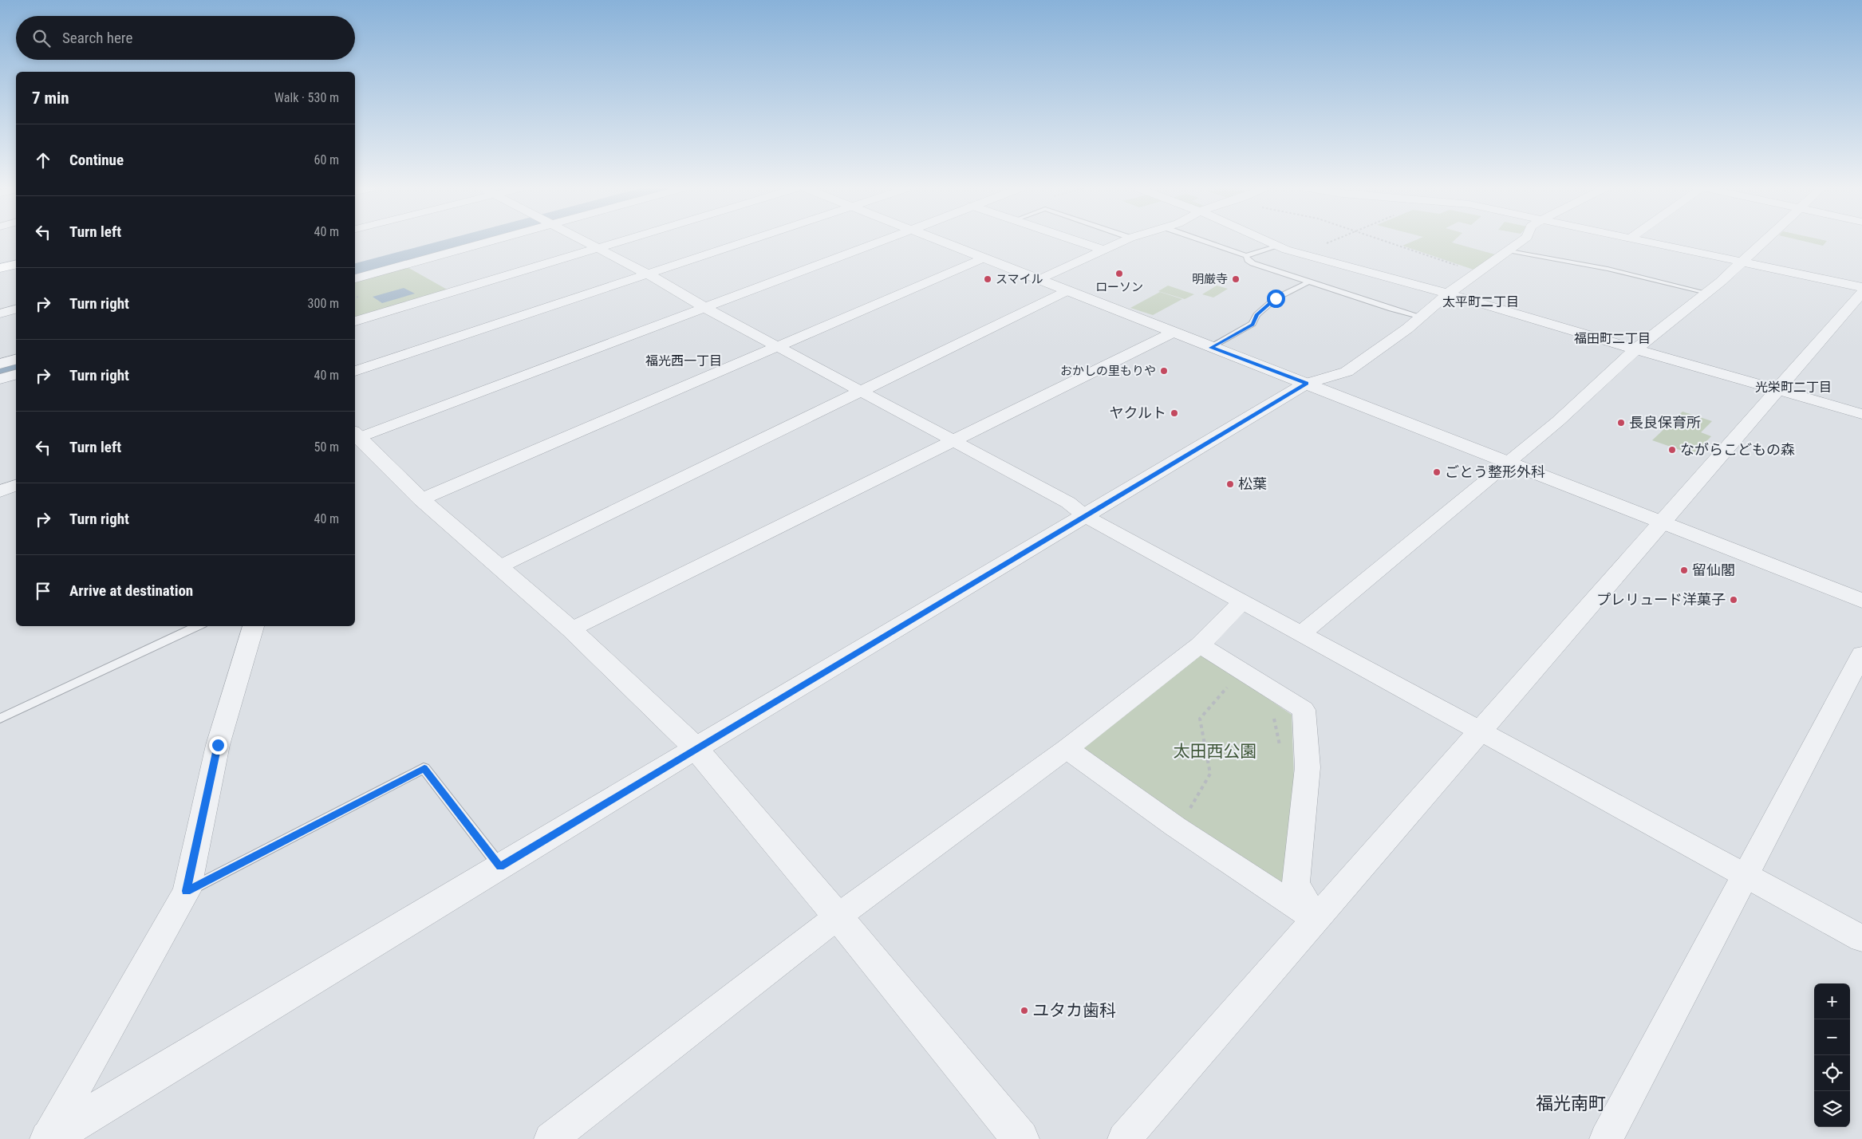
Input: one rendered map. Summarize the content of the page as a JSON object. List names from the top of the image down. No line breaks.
{"districts":["太平町二丁目","福田町二丁目","福光西一丁目","光栄町二丁目","福光南町"],"parks":["太田西公園"],"places":["ローソン","スマイル","明厳寺","おかしの里もりや","ヤクルト","長良保育所","ながらこどもの森","ごとう整形外科","松葉","留仙閣","プレリュード洋菓子","ユタカ歯科"],"page":{"search":"Search here","heading":["7 min","Walk · 530 m"],"list":[["Continue","60 m"],["Turn left","40 m"],["Turn right","300 m"],["Turn right","40 m"],["Turn left","50 m"],["Turn right","40 m"],"Arrive at destination"],"map_buttons":["+","−"]}}
